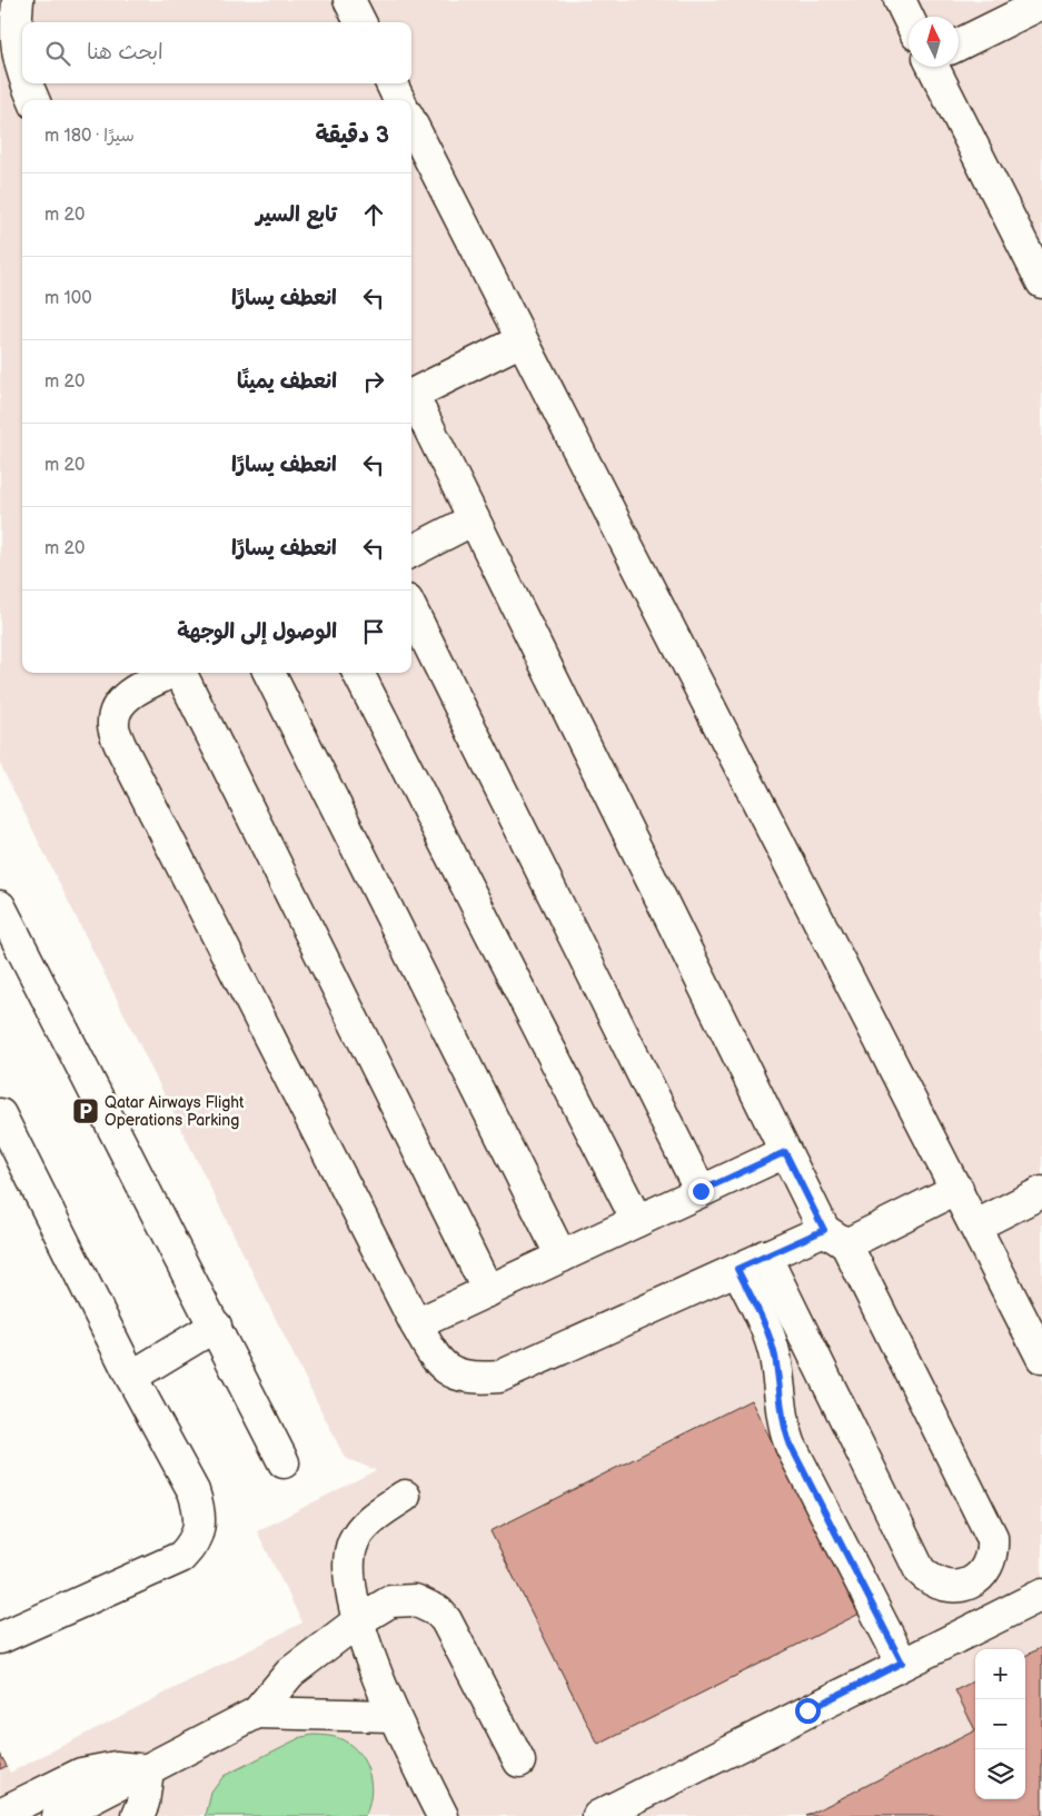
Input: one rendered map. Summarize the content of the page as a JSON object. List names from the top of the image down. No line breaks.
{"places":{"parking":["Qatar Airways Flight Operations Parking"]},"north":"top","page":{"search":"ابحث هنا","heading":["3 دقيقة","سيرًا · 180 m"],"list":[["تابع السير","20 m"],["انعطف يسارًا","100 m"],["انعطف يمينًا","20 m"],["انعطف يسارًا","20 m"],["انعطف يسارًا","20 m"],"الوصول إلى الوجهة"],"map_buttons":["+","−"]}}
